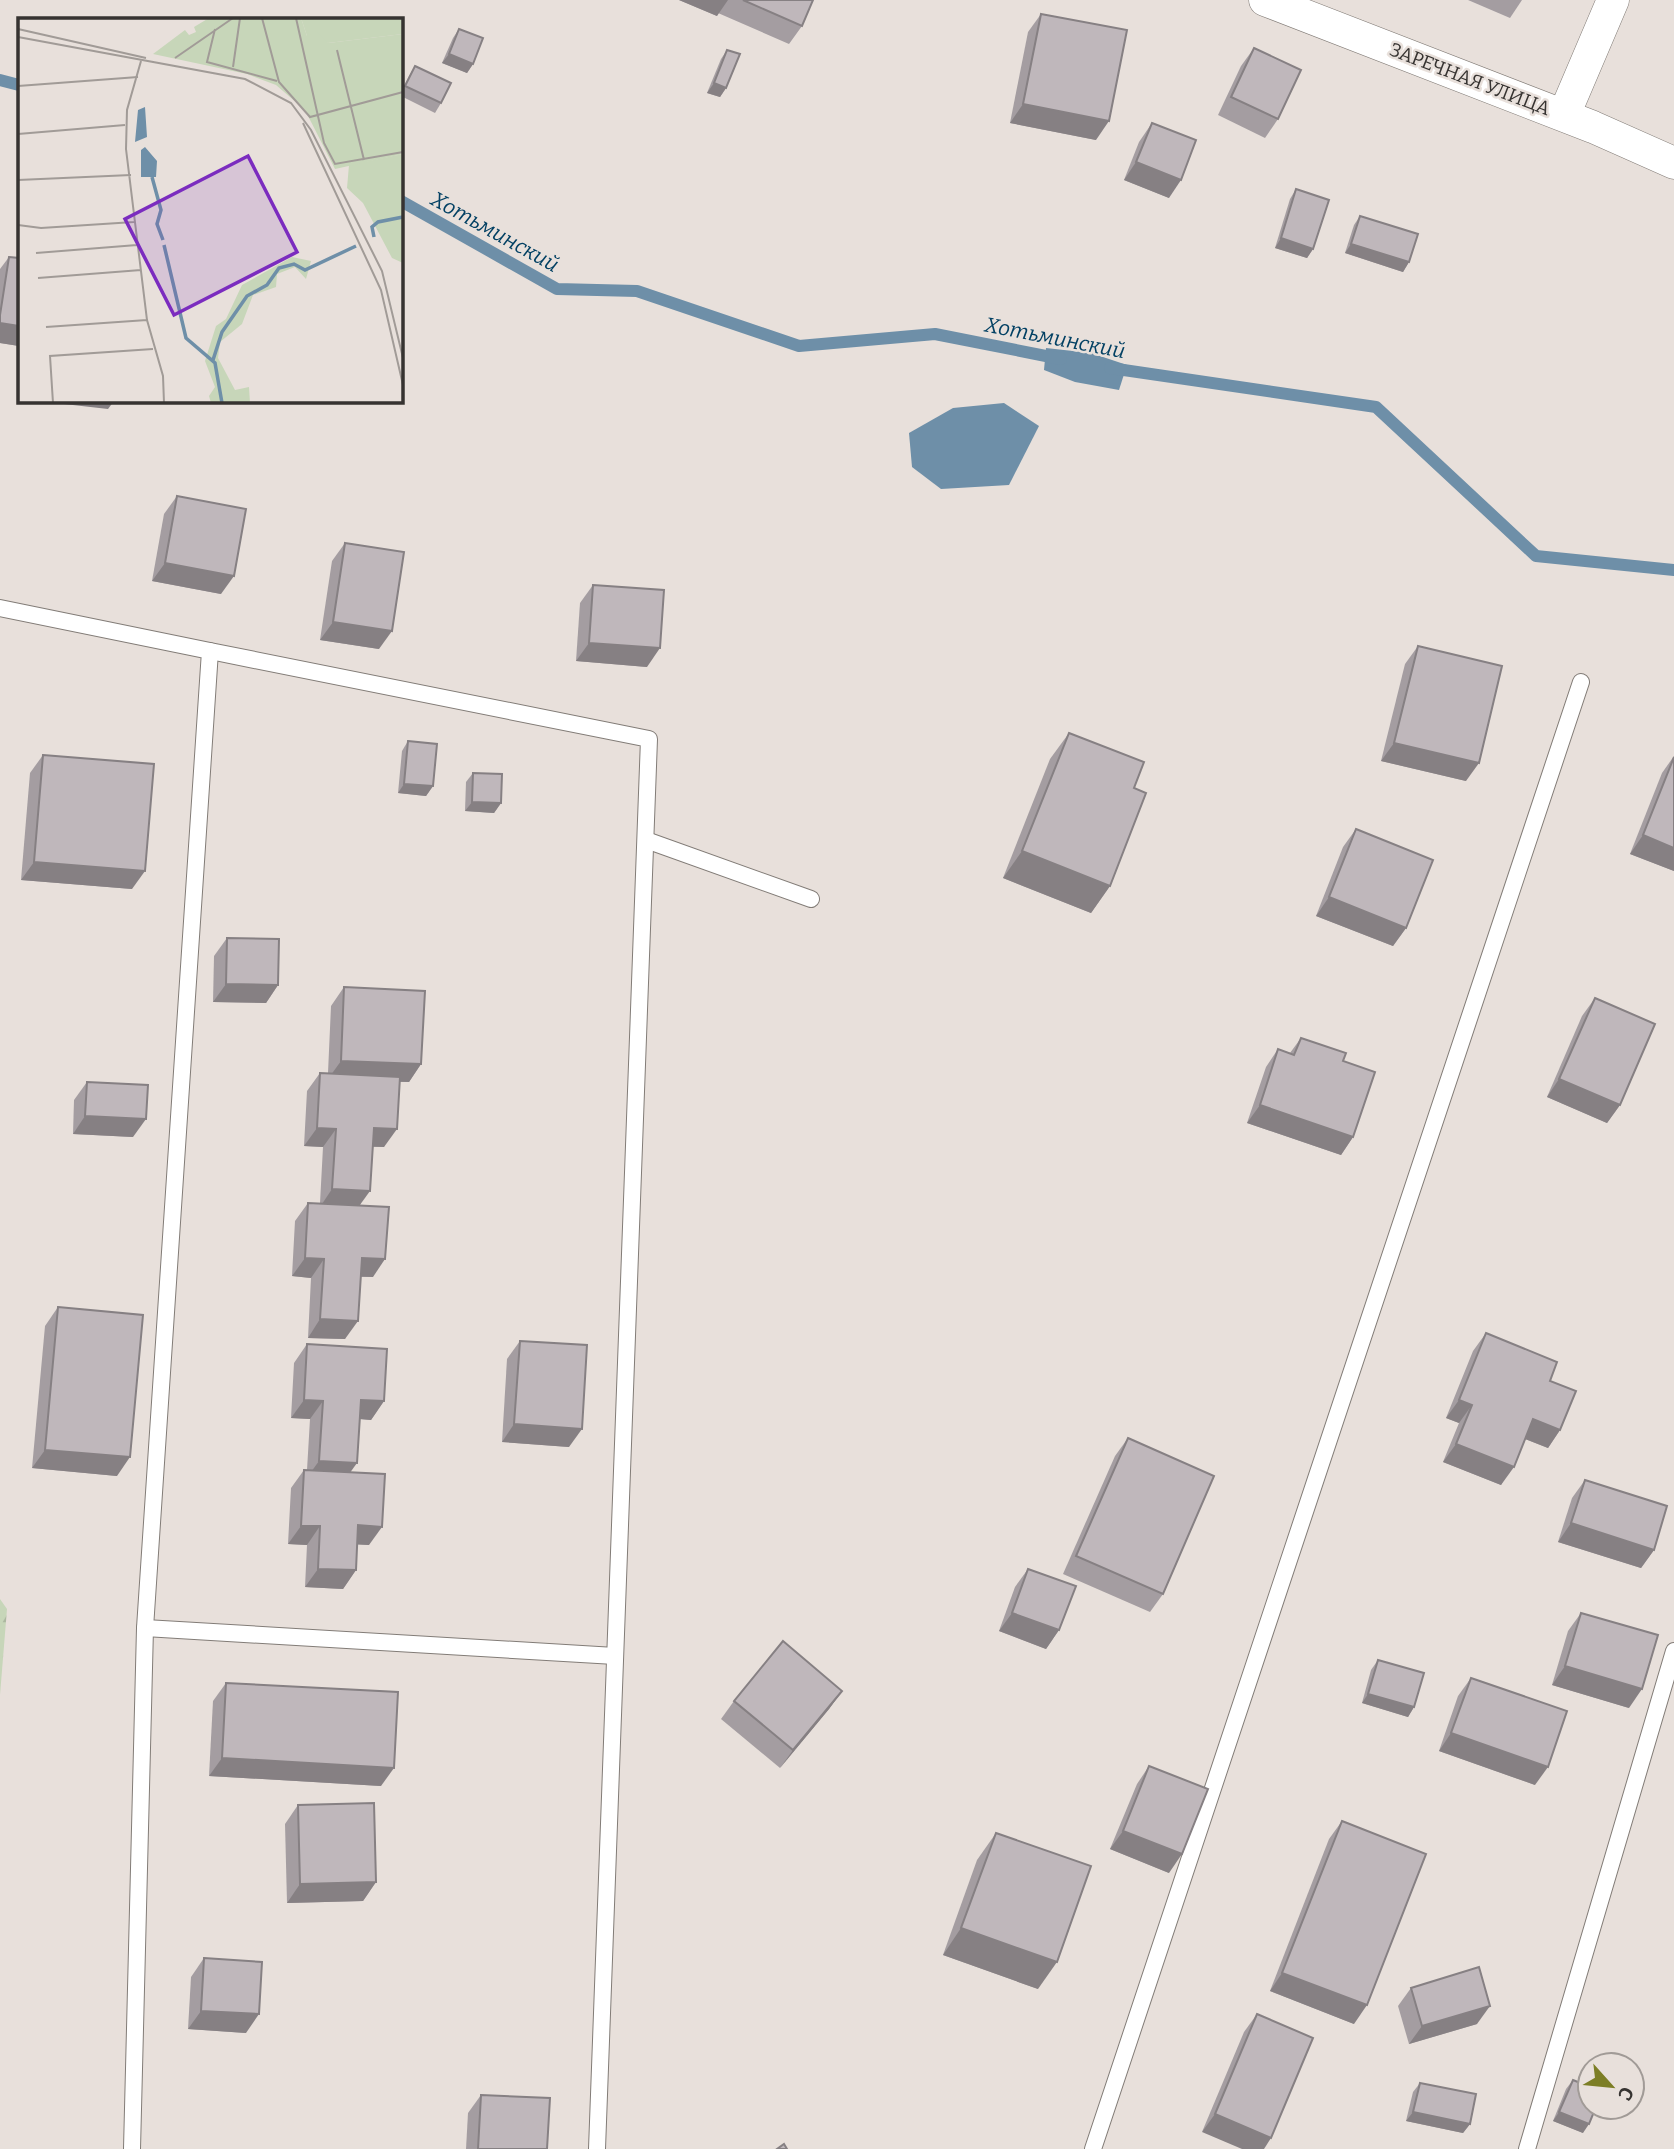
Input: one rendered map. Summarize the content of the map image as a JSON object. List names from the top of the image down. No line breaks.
{"streets":{"street":["ЗАРЕЧНАЯ УЛИЦА"]},"water":["Хотьминский"],"north":"bottom right"}
